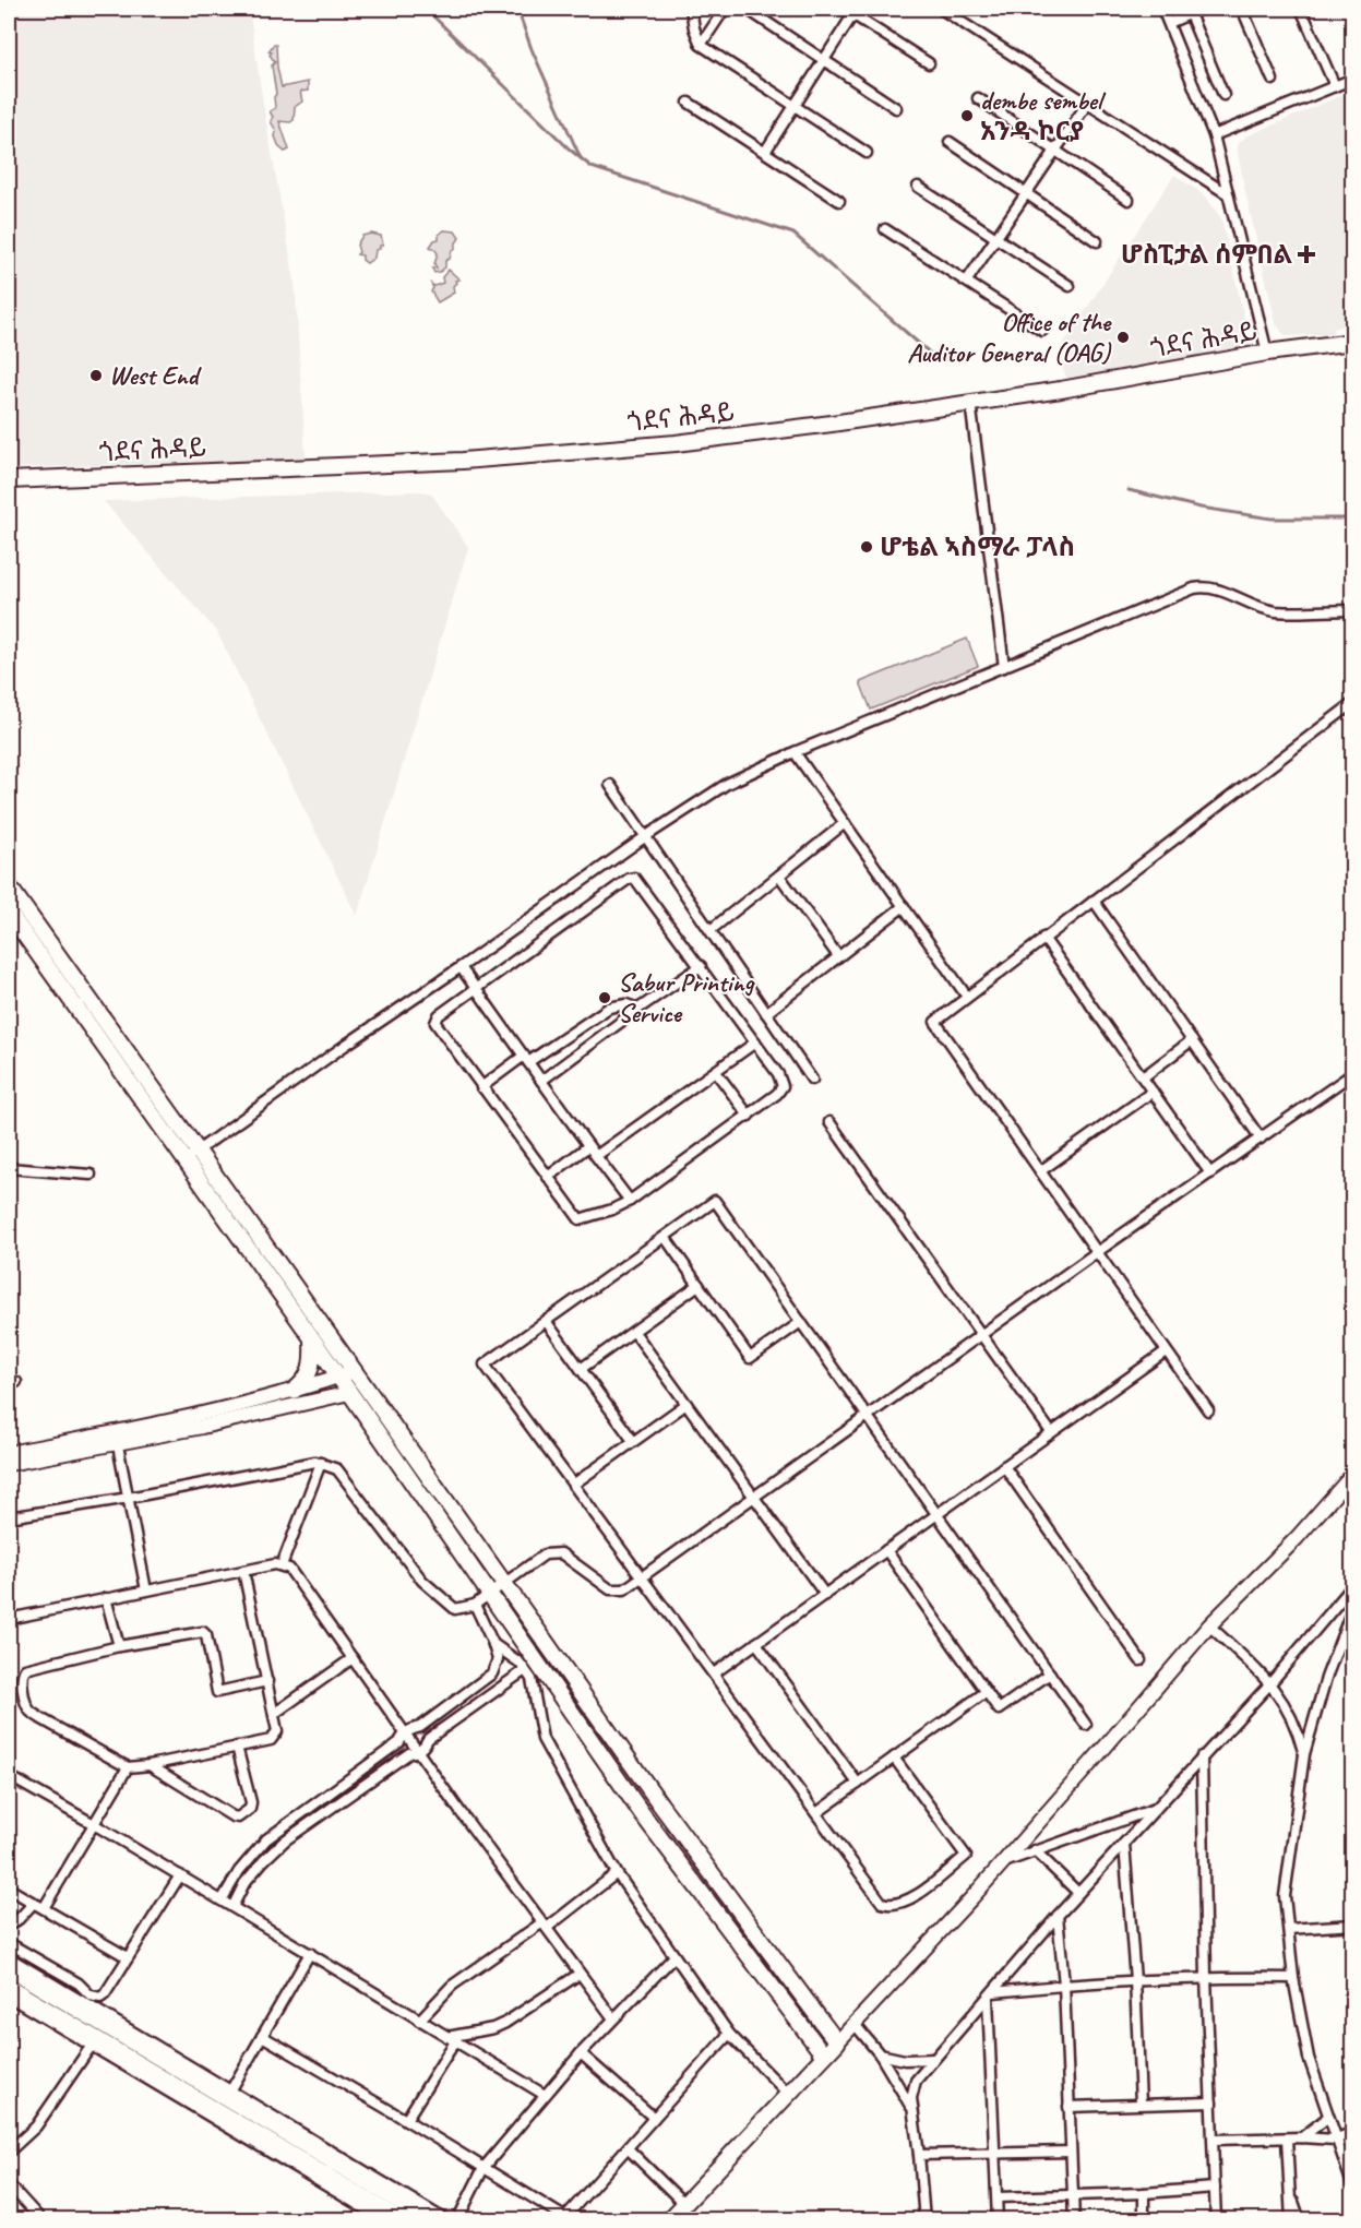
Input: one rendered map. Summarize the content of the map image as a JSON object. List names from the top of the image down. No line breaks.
{"streets":{"main road":["ጎደና ሕዳይ"]},"places":{"other":["dembe sembel አንዳ ኮርያ","Office of the Auditor General (OAG)","West End","ሆቴል ኣስማራ ፓላስ","Sabur Printing Service"],"health":["ሆስፒታል ሰምበል"]}}
